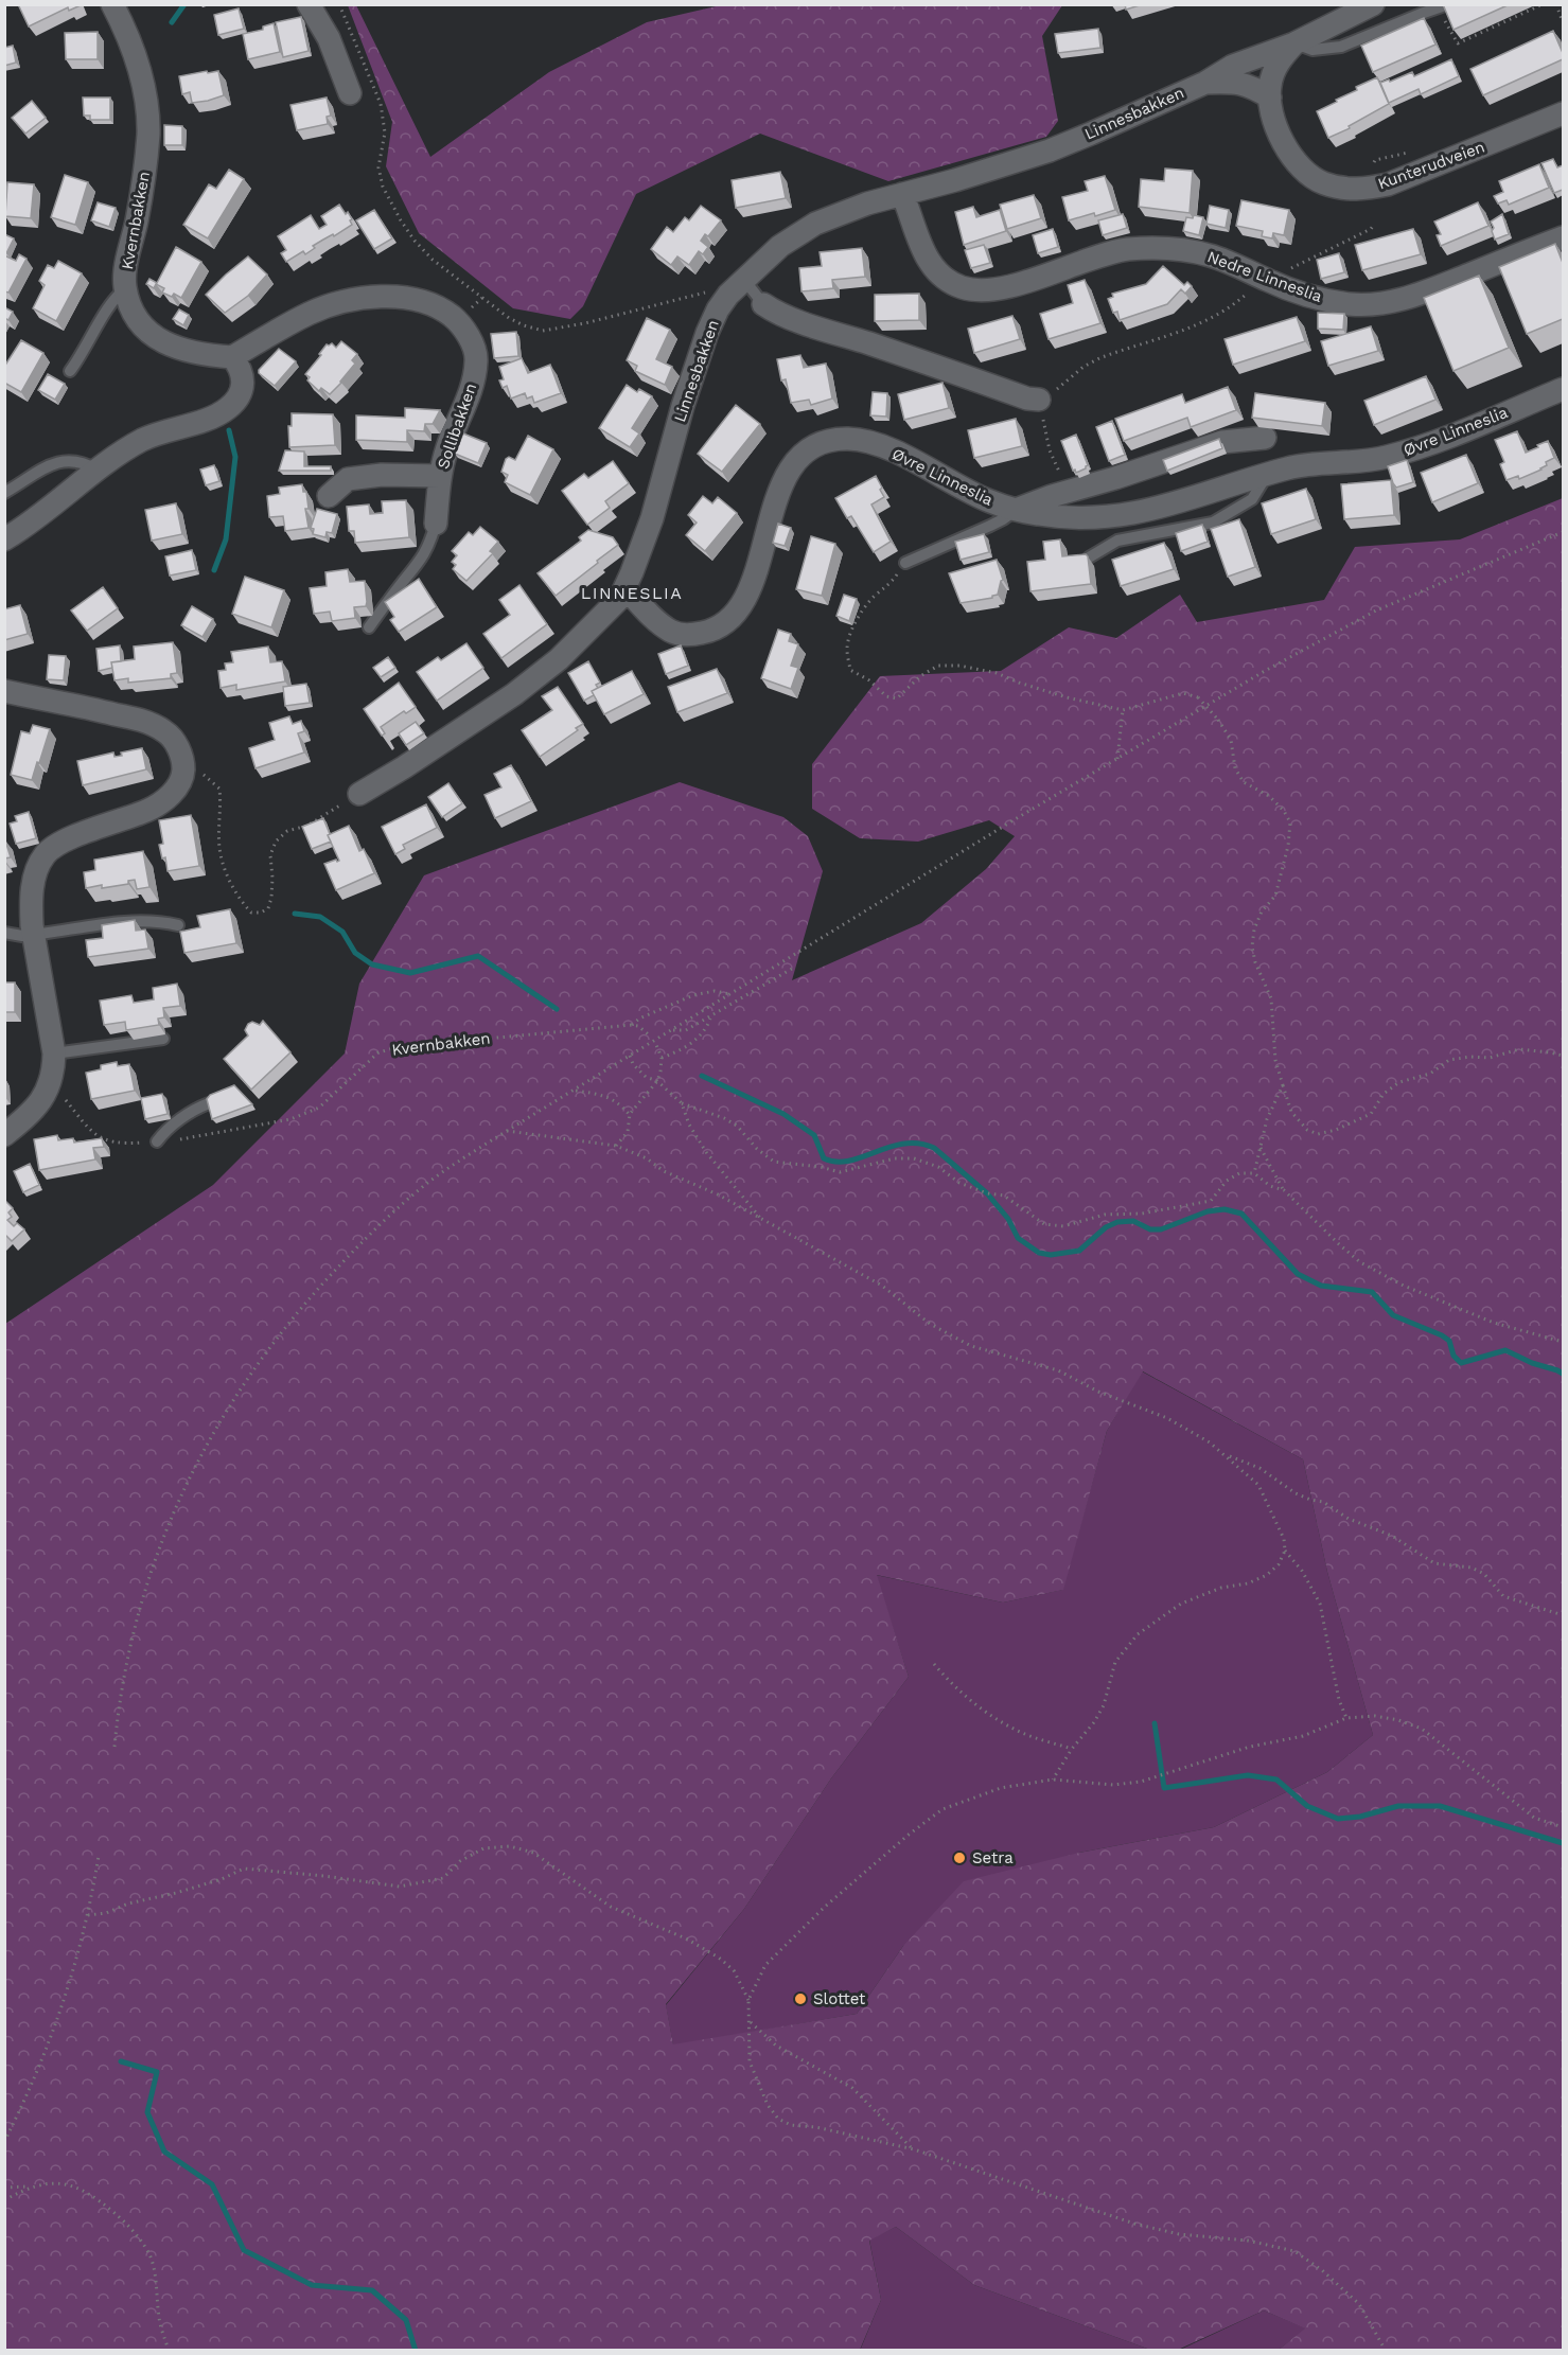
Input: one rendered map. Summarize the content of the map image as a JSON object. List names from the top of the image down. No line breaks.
{"streets":{"street":["Linnesbakken","Kunterudveien","Kvernbakken","Nedre Linneslia","Sollibakken","Øvre Linneslia"]},"crossings":[["Linnesbakken","Kunterudveien"],["Linnesbakken","Nedre Linneslia"],["Linnesbakken","Øvre Linneslia"],["Kvernbakken","Sollibakken"]],"districts":["LINNESLIA"],"places":["Setra","Slottet"]}
